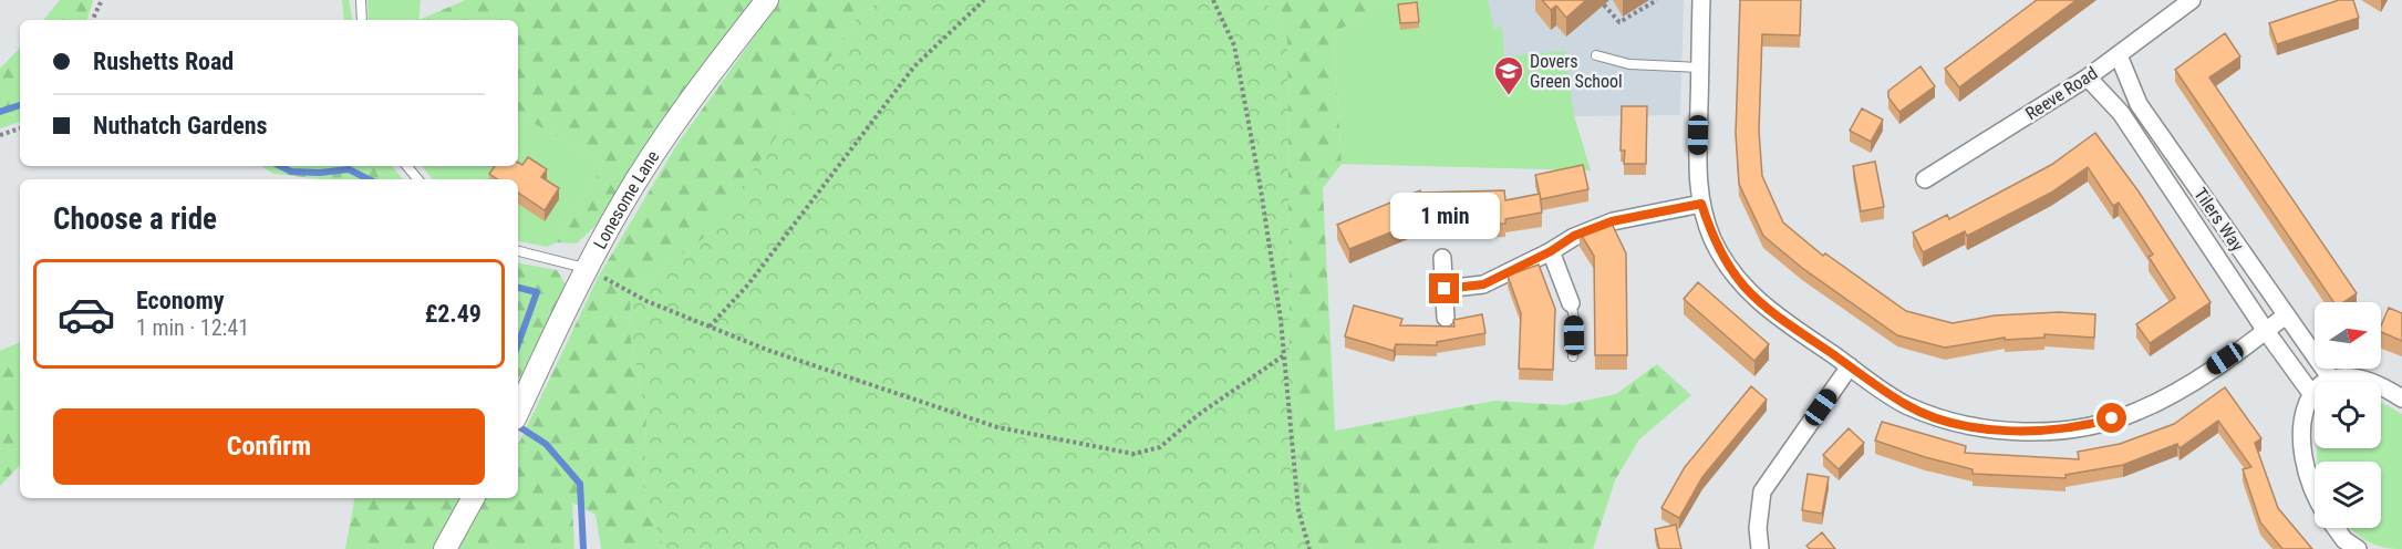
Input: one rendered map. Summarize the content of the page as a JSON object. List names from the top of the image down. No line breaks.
{"streets":{"street":["Reeve Road","Lonesome Lane","Tilers Way"]},"crossings":[["Reeve Road","Tilers Way"]],"places":{"school or university":["Dovers Green School"]},"north":"right","page":{"banner":["Rushetts Road","Nuthatch Gardens"],"heading":"Choose a ride","bubble":"1 min","list":[{"name":"Economy","note":"1 min · 12:41","value":"£2.49"}],"buttons":"Confirm"}}
